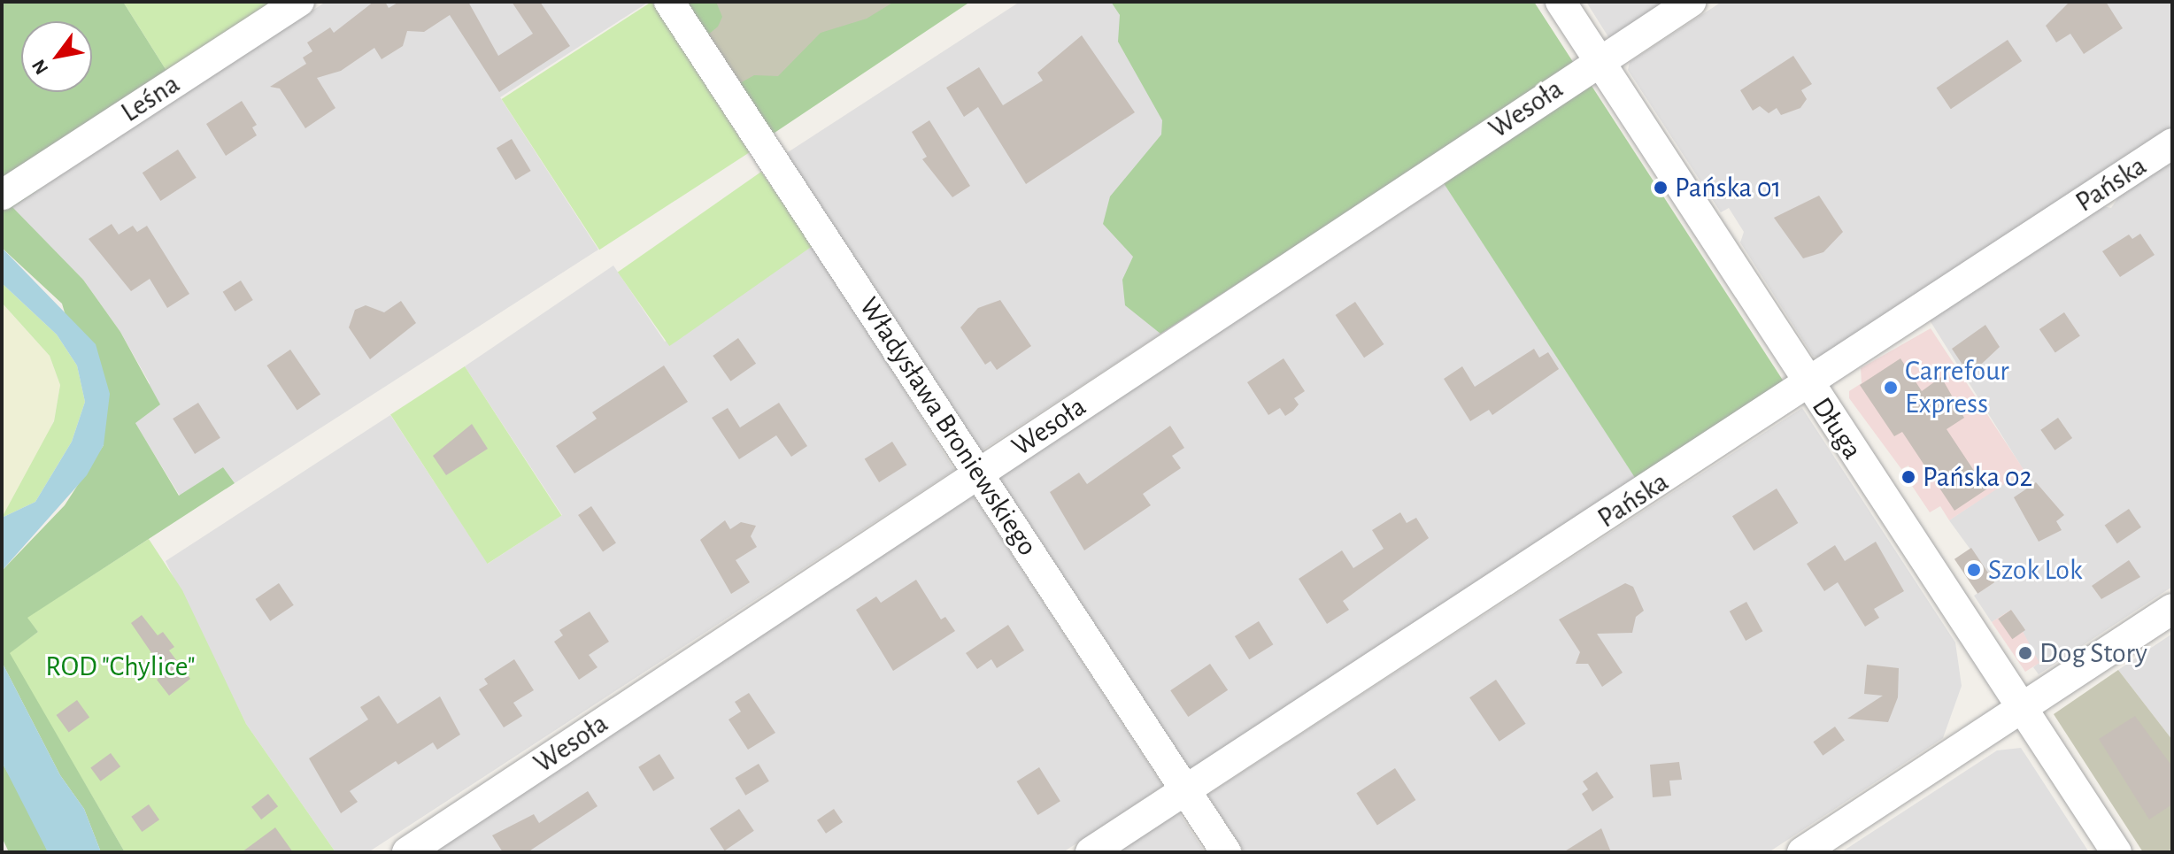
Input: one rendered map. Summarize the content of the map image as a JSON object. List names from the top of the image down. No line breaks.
{"streets":{"street":["Leśna","Wesoła","Pańska","Władysława Broniewskiego","Długa"]},"crossings":[["Wesoła","Władysława Broniewskiego"],["Wesoła","Długa"],["Pańska","Władysława Broniewskiego"],["Pańska","Długa"]],"parks":["ROD \"Chylice\""],"places":["Pańska 01","Carrefour Express","Pańska 02","Szok Lok","Dog Story"],"north":"bottom left"}
